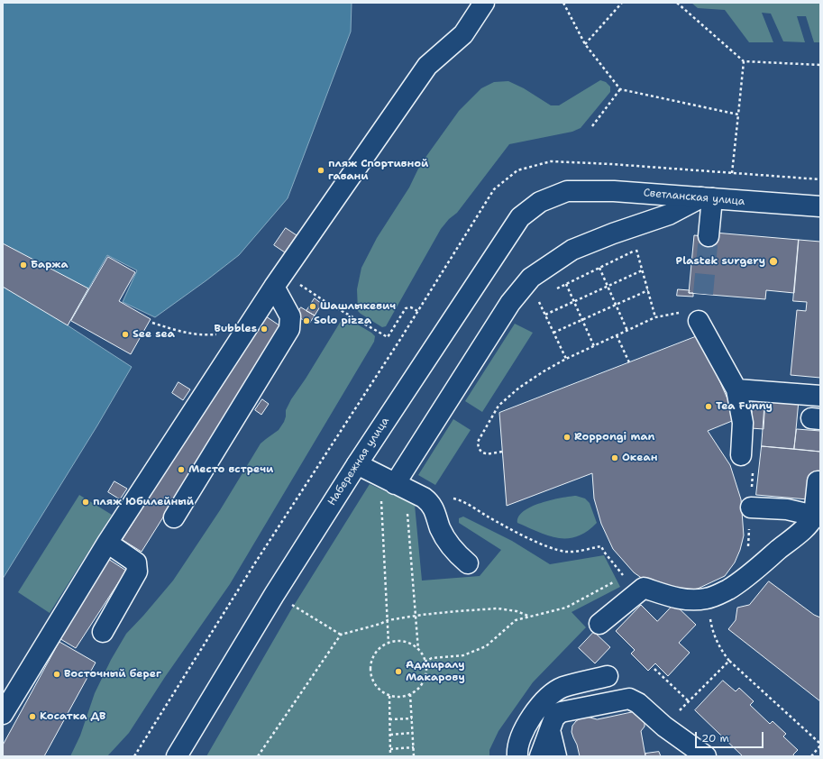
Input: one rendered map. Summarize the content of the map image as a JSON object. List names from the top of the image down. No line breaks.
{"streets":{"main road":["Светланская улица","Набережная улица"]},"crossings":[["Светланская улица","Набережная улица"]],"places":["пляж Спортивной гавани","Plastek surgery","Баржа","Шашлыкевич","Solo pizza","Bubbles","See sea","Tea Funny","Roppongi man","Океан","Место встречи","пляж Юбилейный","Адмиралу Макарову","Восточный берег","Косатка ДВ"],"scale_bar":"20 m"}
